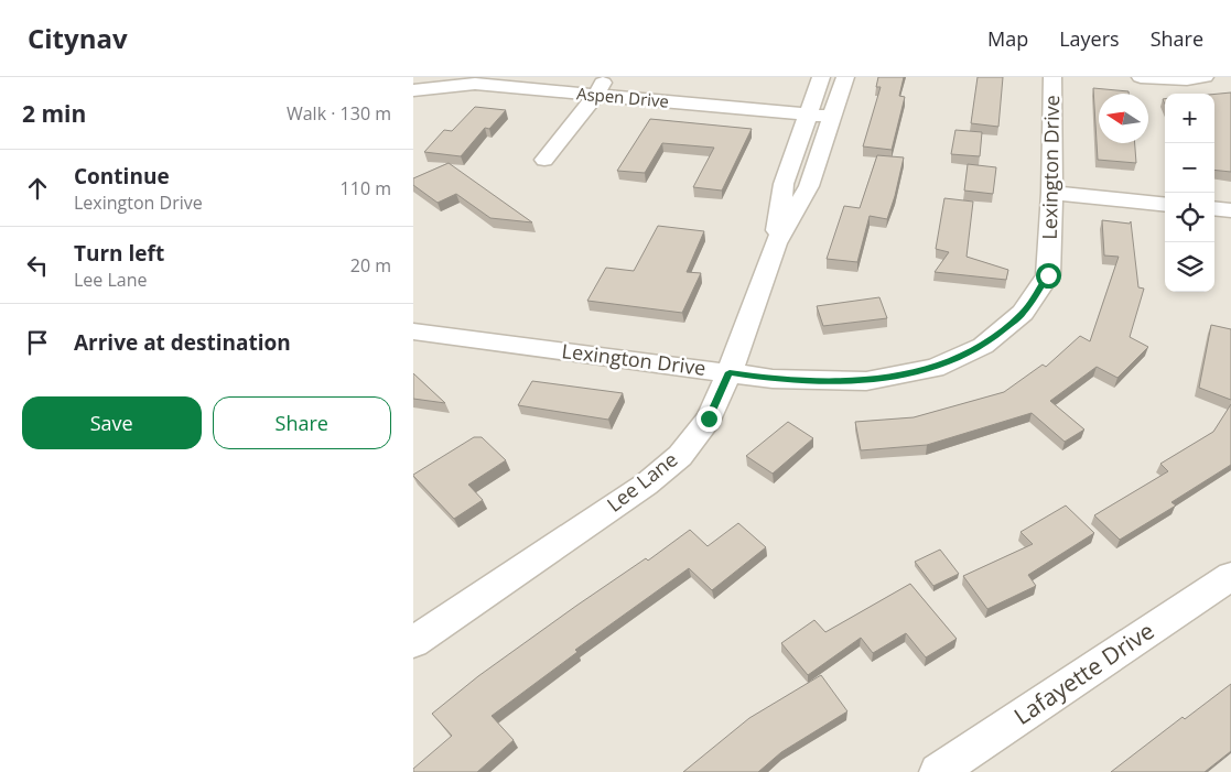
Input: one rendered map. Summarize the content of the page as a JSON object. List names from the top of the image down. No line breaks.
{"streets":{"street":["Aspen Drive","Lexington Drive","Lee Lane","Lafayette Drive"]},"crossings":[["Aspen Drive","Lee Lane"],["Lexington Drive","Lee Lane"]],"north":"left","page":{"header":"Citynav","nav":["Map","Layers","Share"],"heading":["2 min","Walk · 130 m"],"map_buttons":["+","−"],"list":[["Continue","Lexington Drive","110 m"],["Turn left","Lee Lane","20 m"],"Arrive at destination"],"buttons":["Save","Share"]}}
